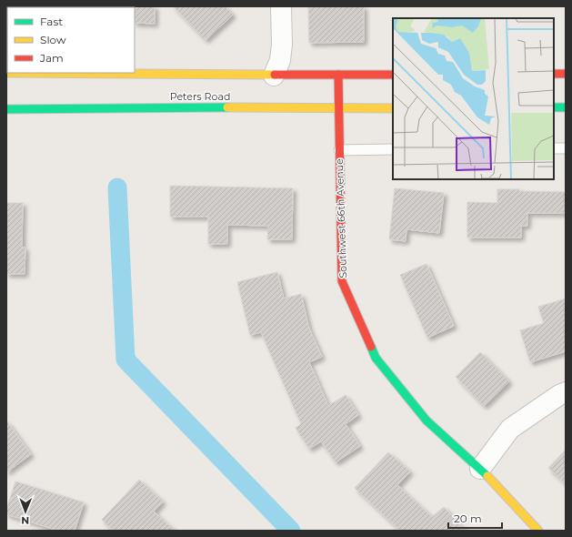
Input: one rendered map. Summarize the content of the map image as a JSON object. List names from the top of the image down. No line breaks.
{"streets":{"main road":["Peters Road","Southwest 66th Avenue"]},"crossings":[["Peters Road","Southwest 66th Avenue"]],"legend":["Fast","Slow","Jam"],"scale_bar":"20 m","north":"bottom"}
